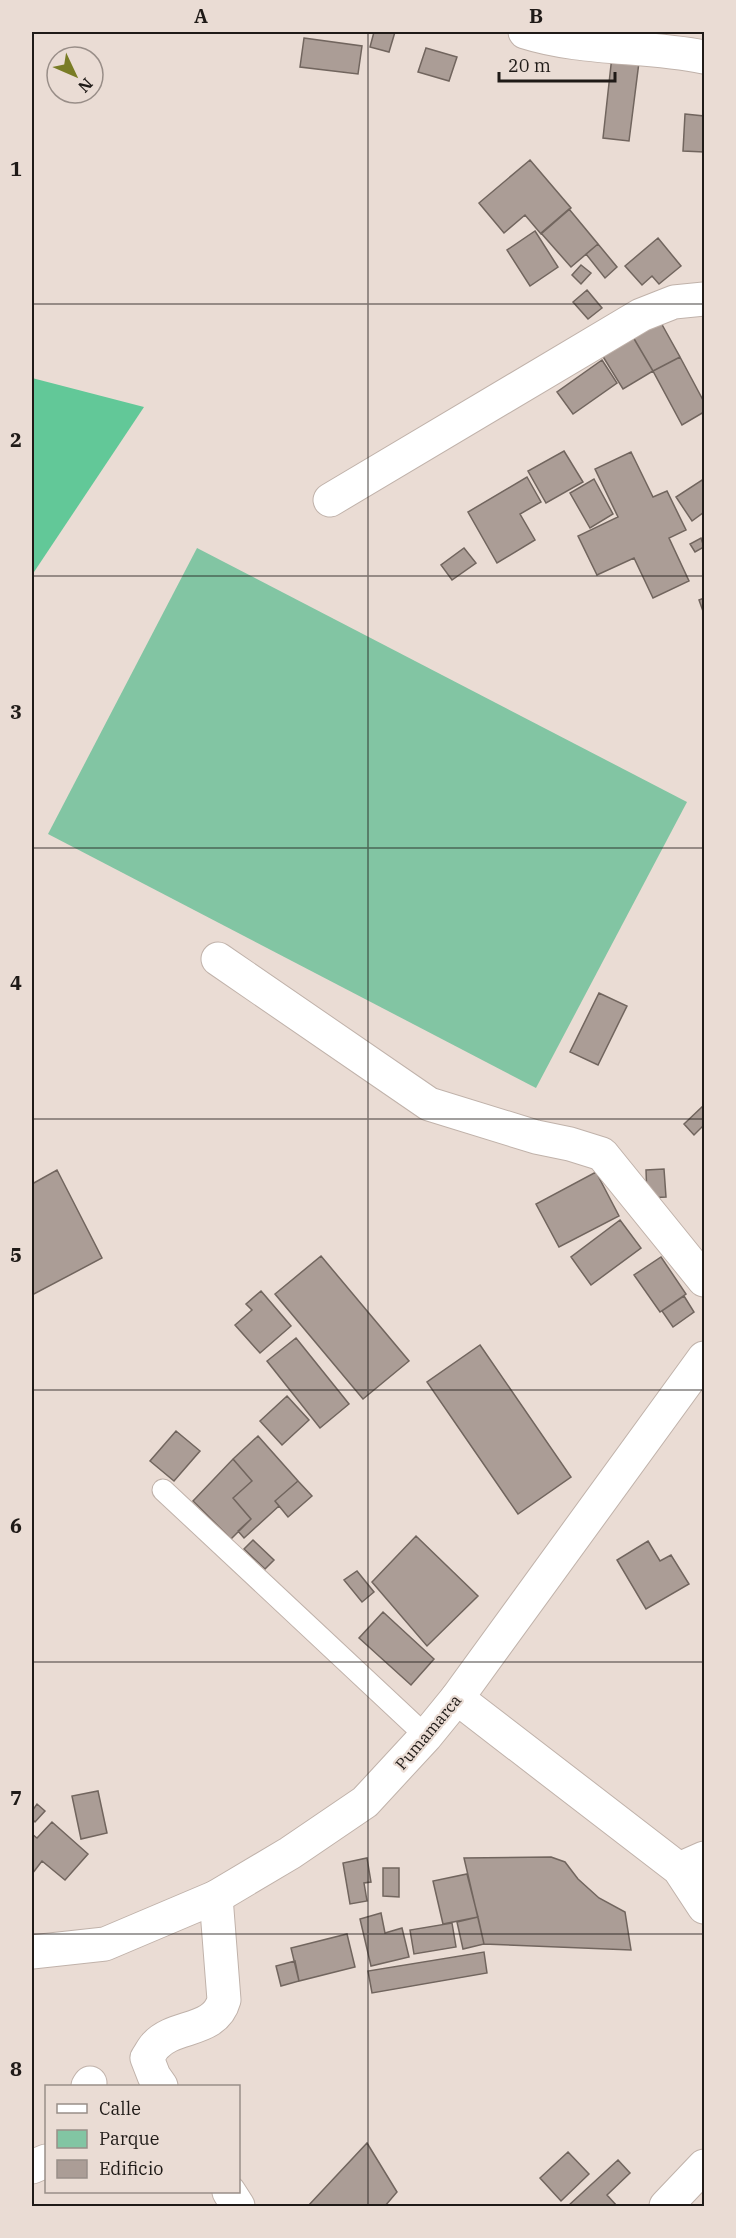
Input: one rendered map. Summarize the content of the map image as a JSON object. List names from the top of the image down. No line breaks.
{"streets":{"street":["Pumamarca"]},"legend":["Calle","Parque","Edificio"],"scale_bar":"20 m","north":"bottom right","grid":{"columns":["A","B"],"rows":["1","2","3","4","5","6","7","8"]}}
